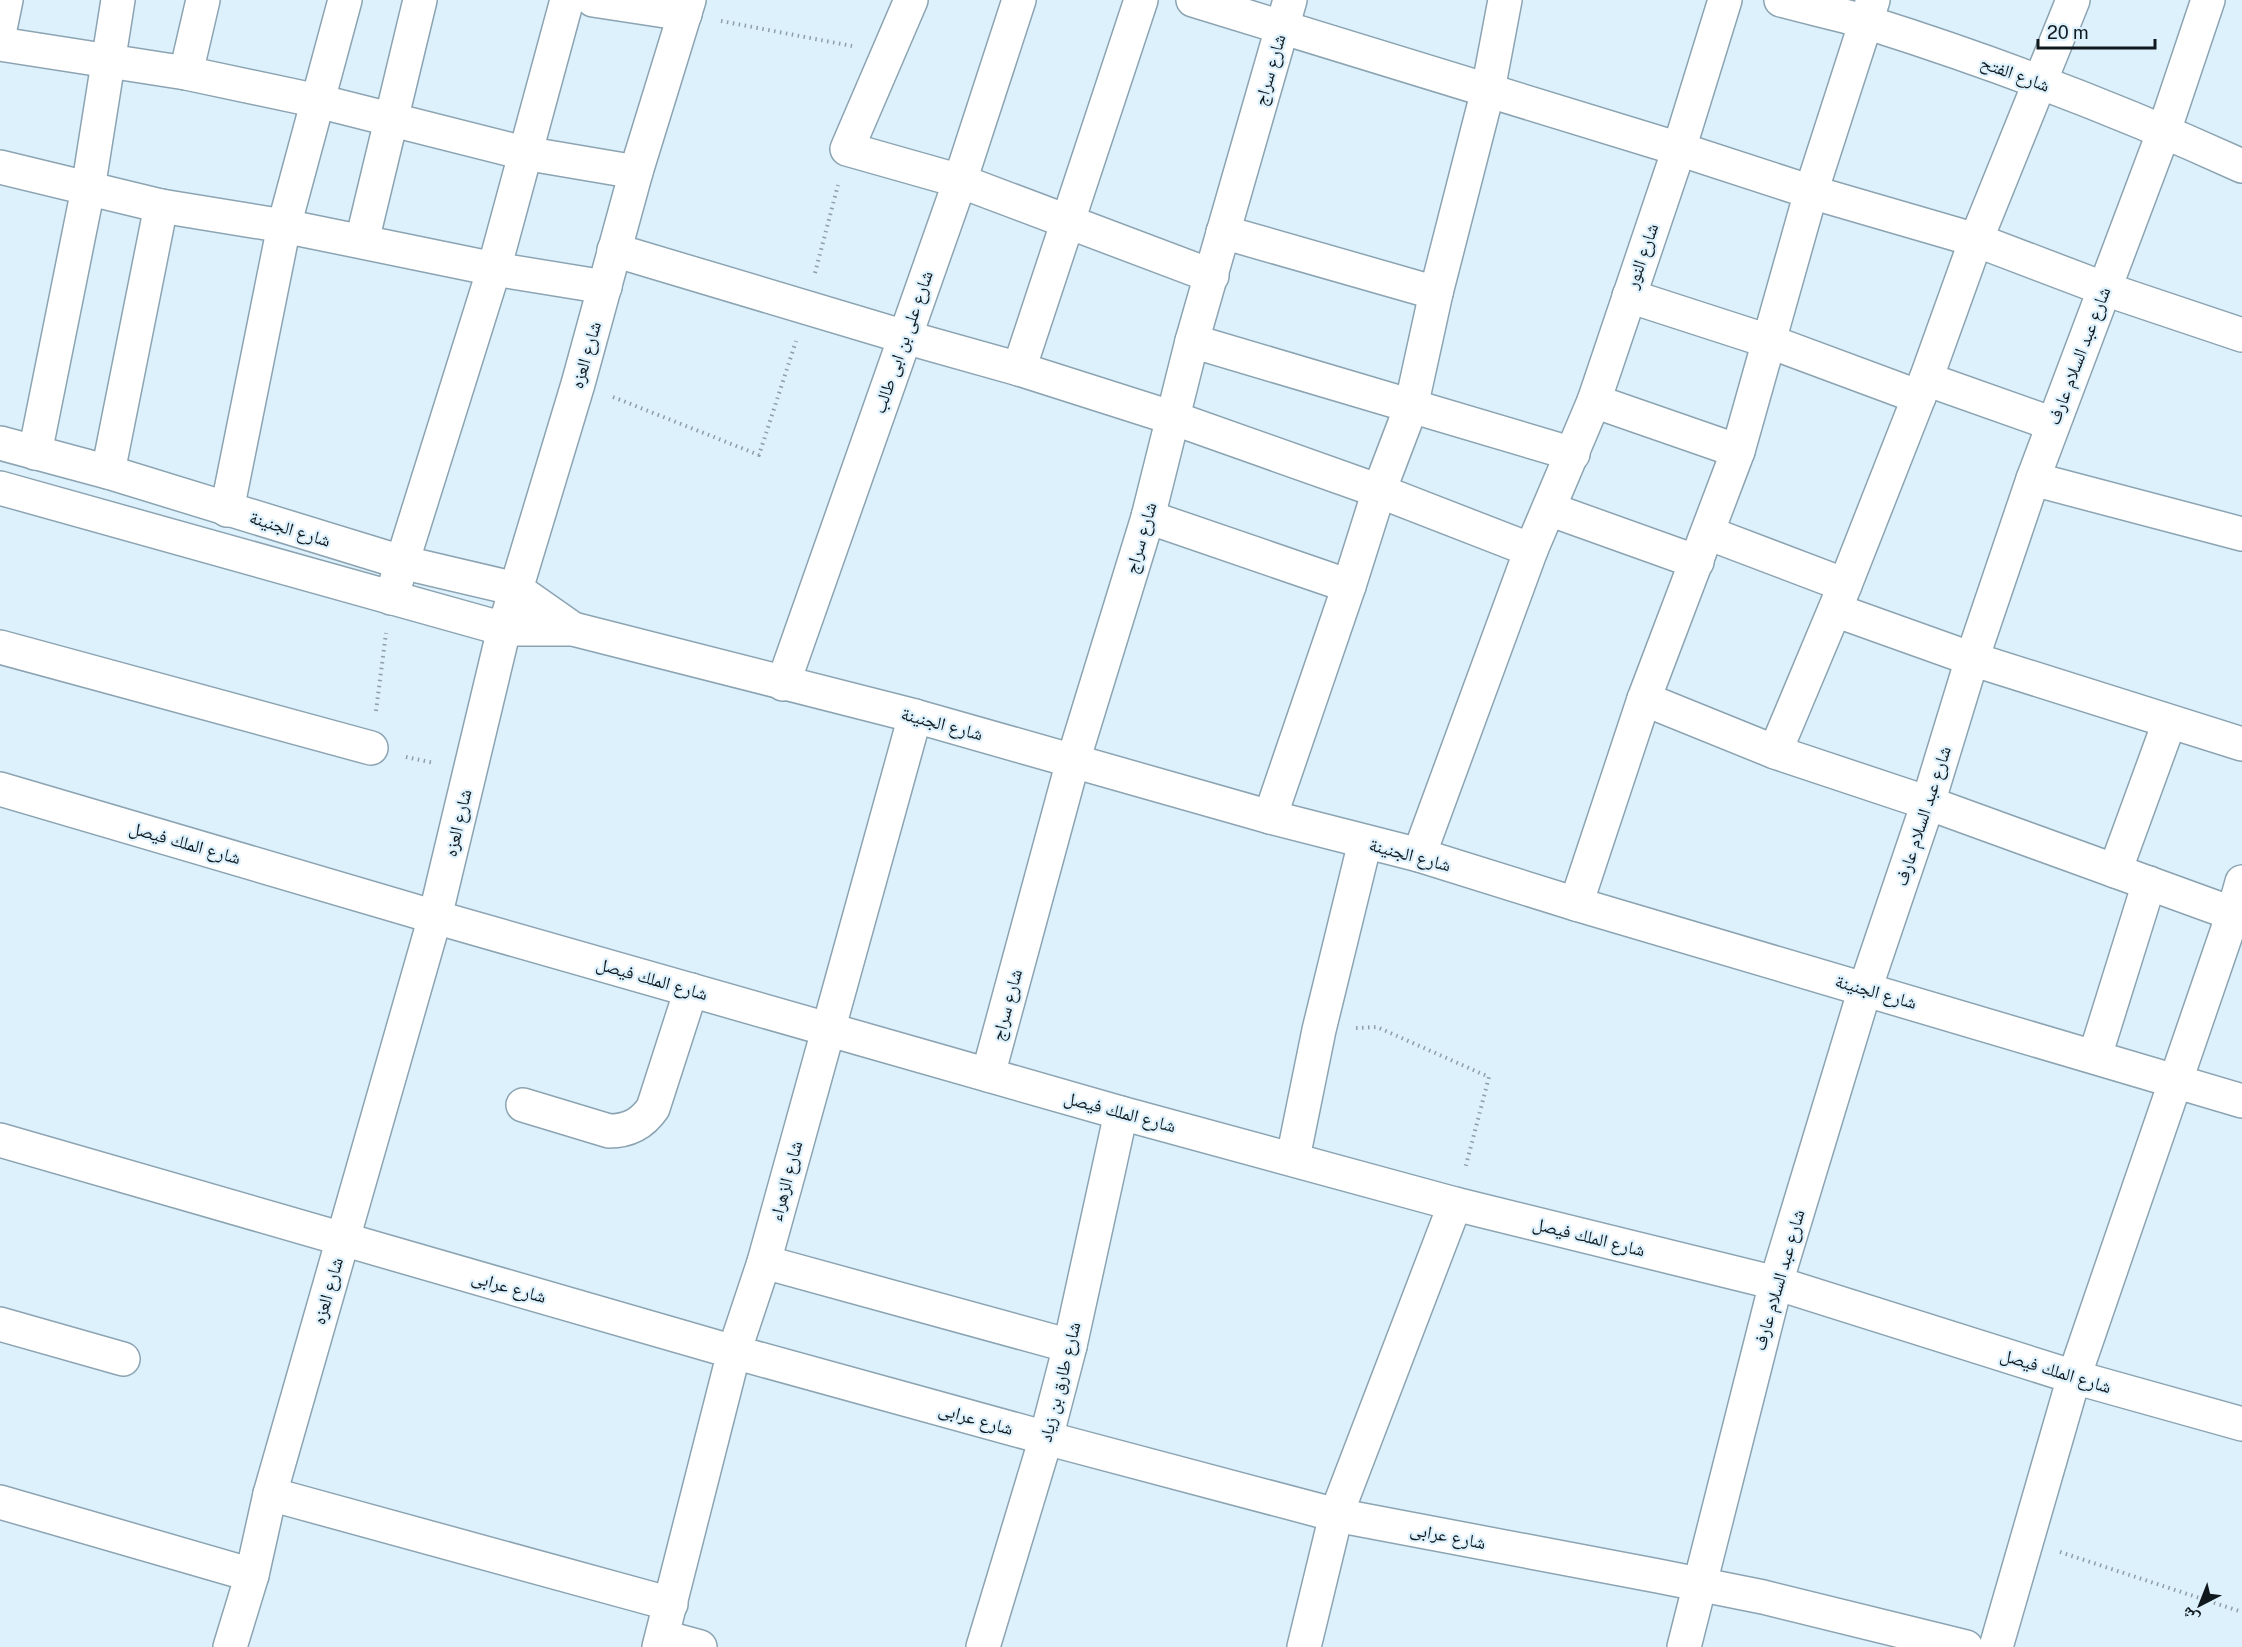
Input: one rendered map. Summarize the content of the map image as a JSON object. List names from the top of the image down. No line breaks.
{"streets":{"street":["شارع سراج","شارع الفتح","شارع النور","شارع على بن ابى طالب","شارع العزه","شارع عبد السلام عارف","شارع الجنينة","شارع الملك فيصل","شارع الزهراء","شارع عرابى","شارع طارق بن زياد"]},"crossings":[["شارع سراج","شارع الجنينة"],["شارع سراج","شارع الملك فيصل"],["شارع الفتح","شارع عبد السلام عارف"],["شارع النور","شارع الجنينة"],["شارع على بن ابى طالب","شارع الجنينة"],["شارع العزه","شارع الجنينة"],["شارع العزه","شارع الملك فيصل"],["شارع العزه","شارع عرابى"],["شارع عبد السلام عارف","شارع الجنينة"],["شارع عبد السلام عارف","شارع الملك فيصل"],["شارع عبد السلام عارف","شارع عرابى"],["شارع الجنينة","شارع الزهراء"],["شارع الملك فيصل","شارع الزهراء"],["شارع الملك فيصل","شارع طارق بن زياد"],["شارع الزهراء","شارع عرابى"],["شارع عرابى","شارع طارق بن زياد"]],"scale_bar":"20 m","north":"bottom left"}
